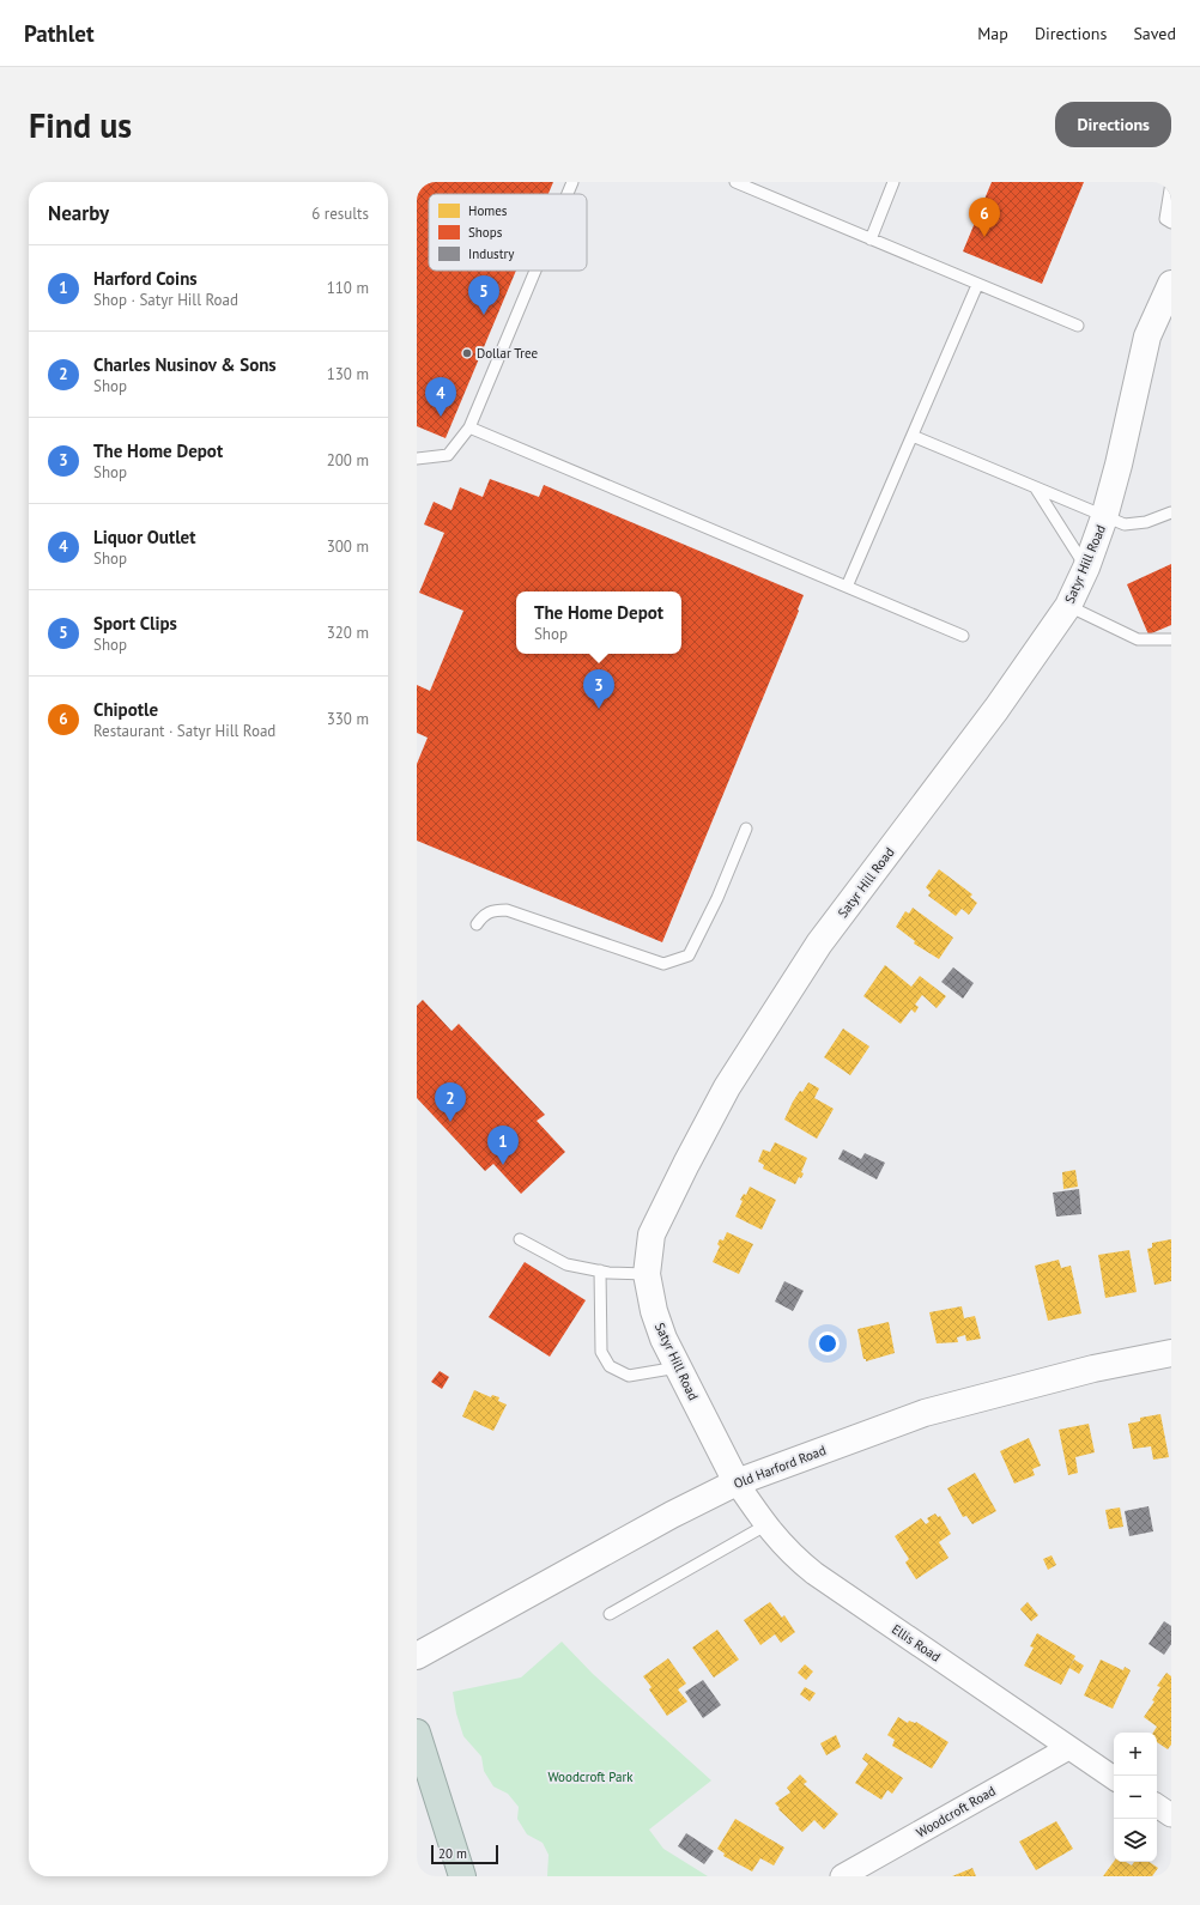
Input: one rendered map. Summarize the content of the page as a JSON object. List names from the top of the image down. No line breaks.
{"streets":{"street":["Satyr Hill Road","Old Harford Road","Ellis Road","Woodcroft Road"]},"crossings":[["Satyr Hill Road","Old Harford Road"],["Satyr Hill Road","Ellis Road"],["Old Harford Road","Ellis Road"],["Ellis Road","Woodcroft Road"]],"parks":["Woodcroft Park"],"places":["Dollar Tree"],"legend":["Homes","Shops","Industry"],"scale_bar":"20 m","page":{"header":"Pathlet","nav":["Map","Directions","Saved"],"buttons":"Directions","title":"Find us","heading":["Nearby","6 results"],"pins":["6","5","4","3","2","1"],"list":[{"mark":"1","name":"Harford Coins","note":"Shop · Satyr Hill Road","value":"110 m"},{"mark":"2","name":"Charles Nusinov & Sons","note":"Shop","value":"130 m"},{"mark":"3","name":"The Home Depot","note":"Shop","value":"200 m"},{"mark":"4","name":"Liquor Outlet","note":"Shop","value":"300 m"},{"mark":"5","name":"Sport Clips","note":"Shop","value":"320 m"},{"mark":"6","name":"Chipotle","note":"Restaurant · Satyr Hill Road","value":"330 m"}],"popup":["The Home Depot","Shop"],"map_buttons":["+","−"],"scale":"20 m"}}
